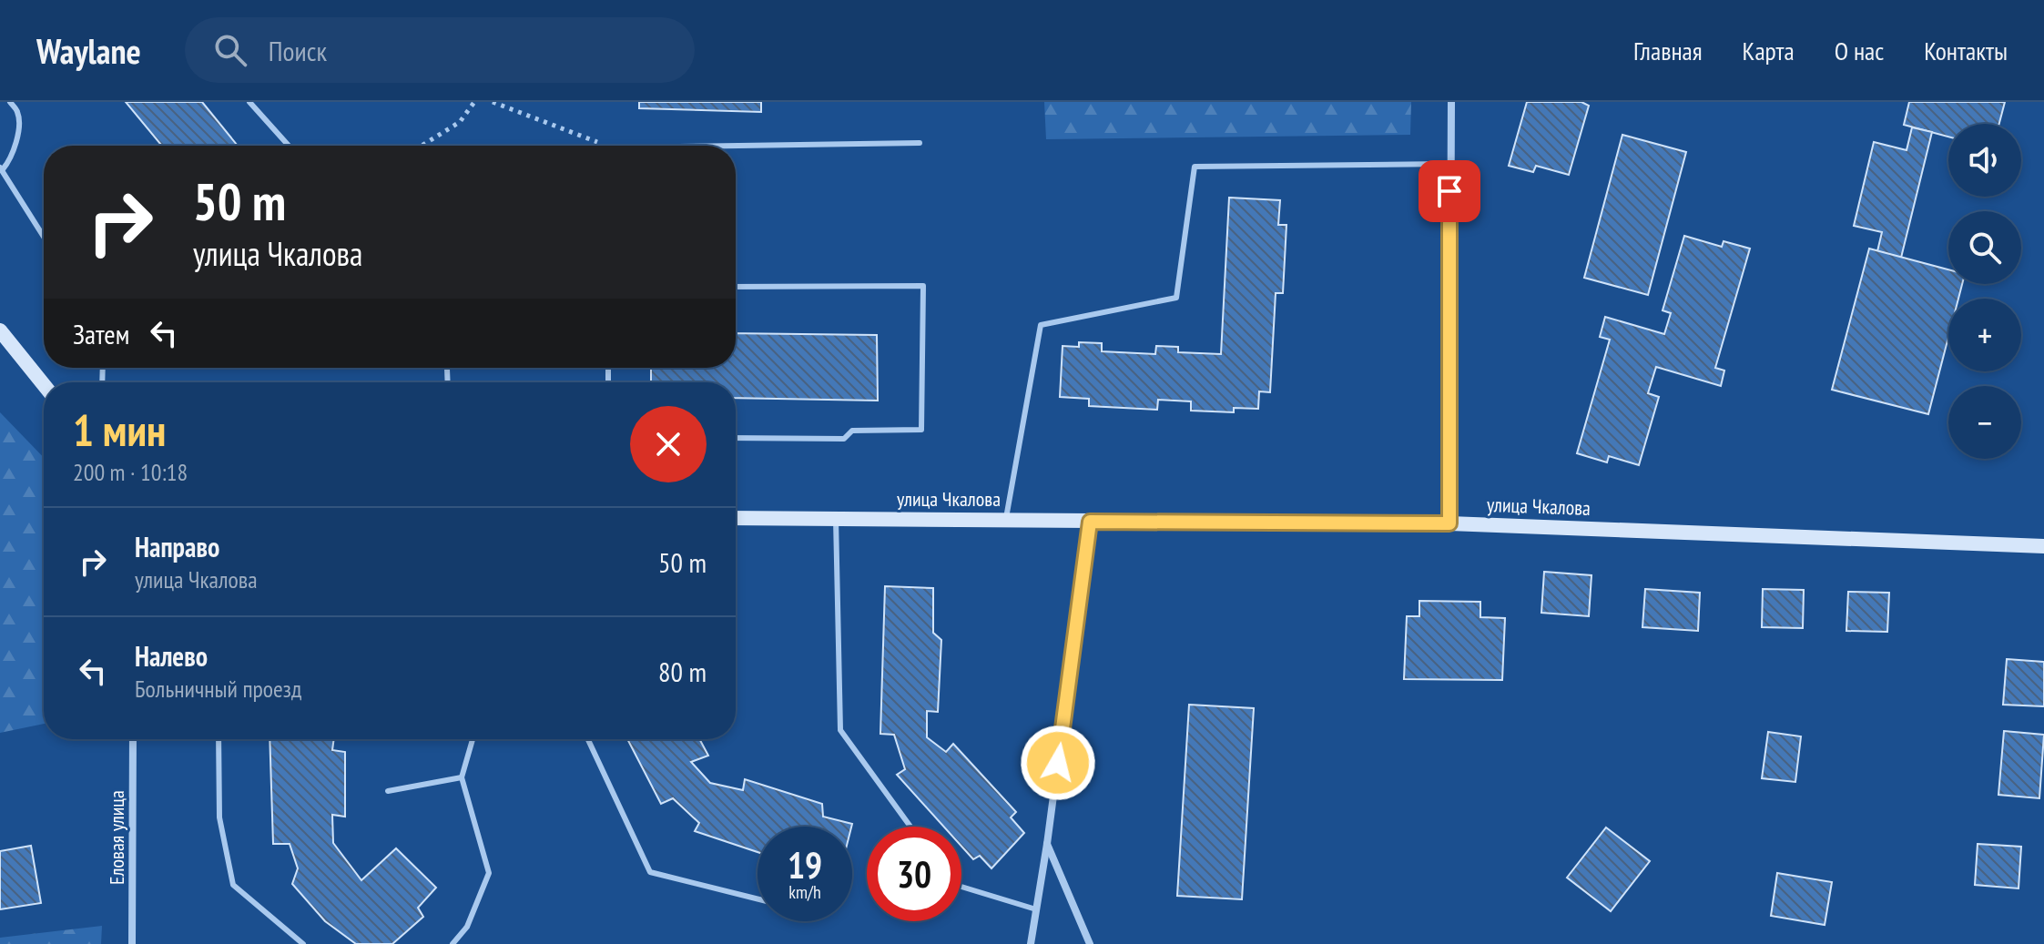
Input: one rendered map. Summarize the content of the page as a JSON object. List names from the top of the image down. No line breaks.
{"streets":{"main road":["улица Чкалова"],"street":["Еловая улица"]},"page":{"header":"Waylane","search":"Поиск","nav":["Главная","Карта","О нас","Контакты"],"map_buttons":["+","−"],"turn":["50 m","улица Чкалова"],"then":"Затем","heading":["1 мин","200 m · 10:18"],"list":[{"name":"Направо","note":"улица Чкалова","value":"50 m"},{"name":"Налево","note":"Больничный проезд","value":"80 m"}],"speed":"19 km/h","limit":"30"}}
